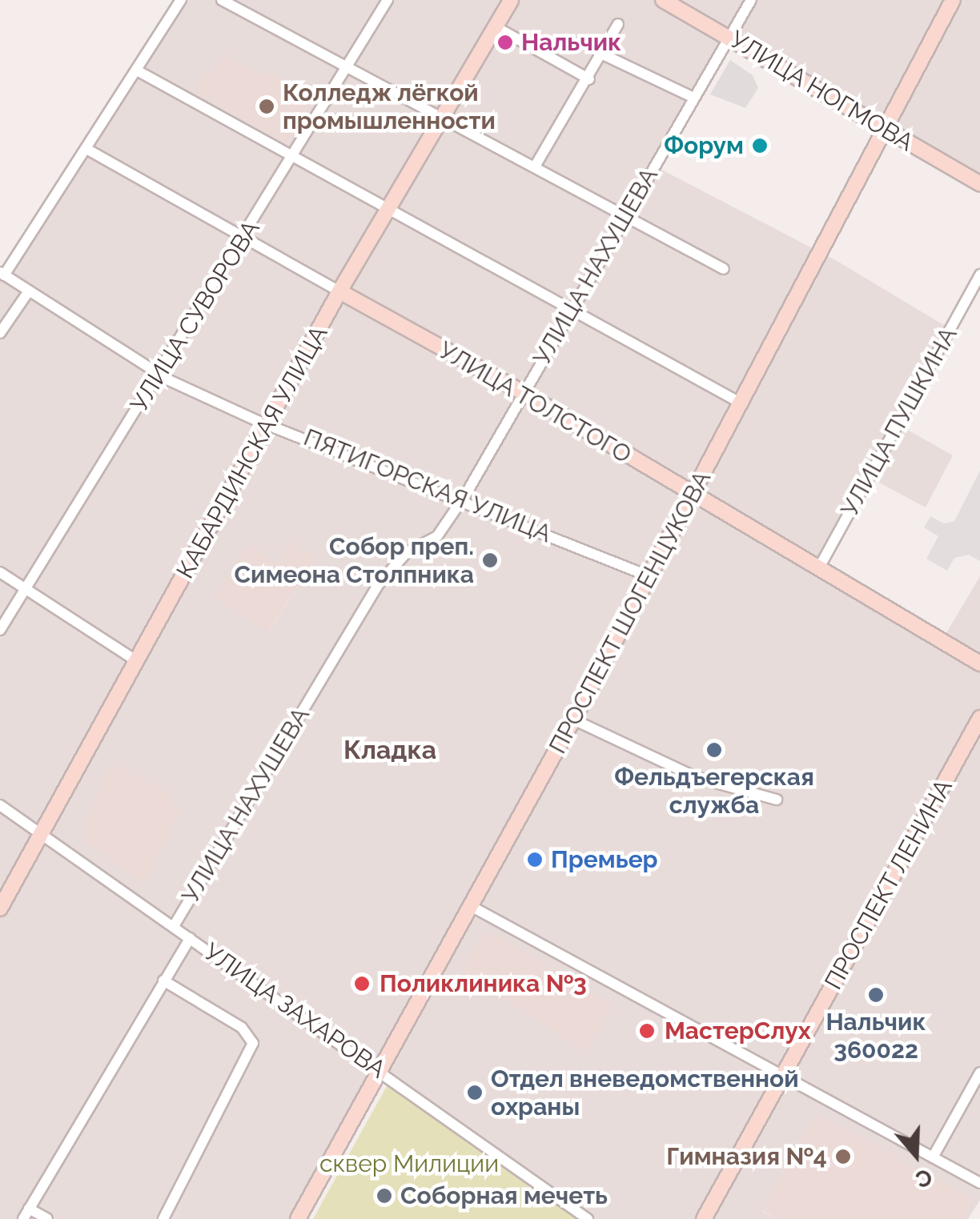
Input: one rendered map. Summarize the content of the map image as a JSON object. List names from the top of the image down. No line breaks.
{"streets":{"street":["УЛИЦА НОГМОВА","УЛИЦА НАХУШЕВА","УЛИЦА СУВОРОВА","УЛИЦА ТОЛСТОГО","УЛИЦА ПУШКИНА","КАБАРДИНСКАЯ УЛИЦА","ПЯТИГОРСКАЯ УЛИЦА","ПРОСПЕКТ ШОГЕНЦУКОВА","ПРОСПЕКТ ЛЕНИНА","УЛИЦА ЗАХАРОВА"]},"crossings":[["УЛИЦА НОГМОВА","УЛИЦА НАХУШЕВА"],["УЛИЦА НОГМОВА","ПРОСПЕКТ ШОГЕНЦУКОВА"],["УЛИЦА НАХУШЕВА","УЛИЦА ТОЛСТОГО"],["УЛИЦА НАХУШЕВА","ПЯТИГОРСКАЯ УЛИЦА"],["УЛИЦА НАХУШЕВА","УЛИЦА ЗАХАРОВА"],["УЛИЦА СУВОРОВА","УЛИЦА ТОЛСТОГО"],["УЛИЦА СУВОРОВА","ПЯТИГОРСКАЯ УЛИЦА"],["УЛИЦА ТОЛСТОГО","УЛИЦА ПУШКИНА"],["УЛИЦА ТОЛСТОГО","КАБАРДИНСКАЯ УЛИЦА"],["УЛИЦА ТОЛСТОГО","ПРОСПЕКТ ШОГЕНЦУКОВА"],["КАБАРДИНСКАЯ УЛИЦА","ПЯТИГОРСКАЯ УЛИЦА"],["КАБАРДИНСКАЯ УЛИЦА","УЛИЦА ЗАХАРОВА"],["ПЯТИГОРСКАЯ УЛИЦА","ПРОСПЕКТ ШОГЕНЦУКОВА"],["ПРОСПЕКТ ШОГЕНЦУКОВА","УЛИЦА ЗАХАРОВА"]],"districts":["Кладка"],"parks":["сквер Милиции"],"places":["Нальчик","Колледж лёгкой промышленности","Форум","Собор преп. Симеона Столпника","Фельдъегерская служба","Премьер","Поликлиника №3","Нальчик 360022","МастерСлух","Отдел вневедомственной охраны","Гимназия №4","Соборная мечеть"],"north":"bottom"}
